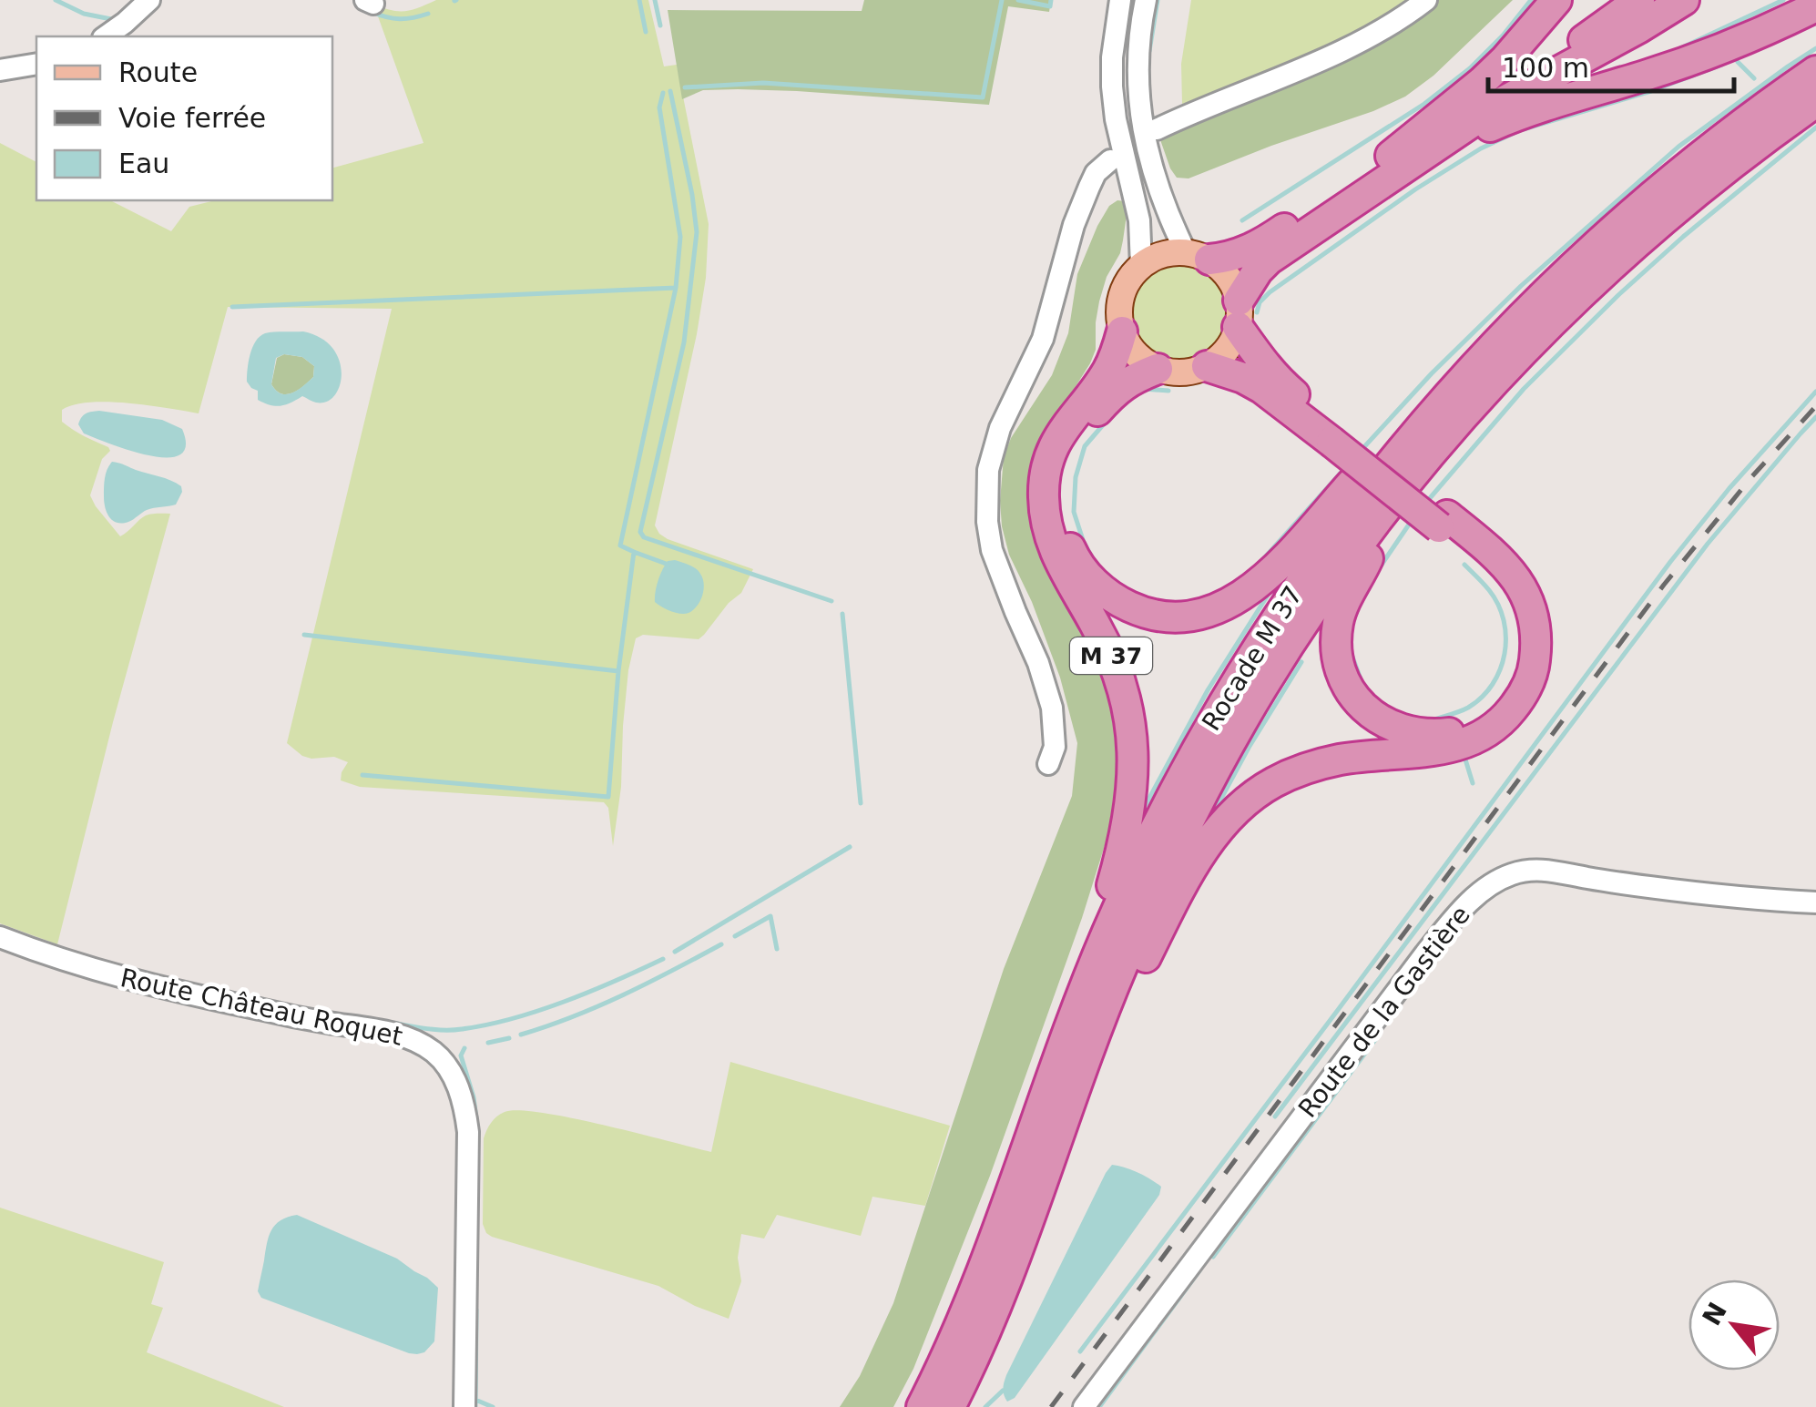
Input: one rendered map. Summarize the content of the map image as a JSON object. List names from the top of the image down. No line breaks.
{"streets":{"highway":["M 37","Rocade M 37"],"street":["Route Château Roquet","Route de la Gastière"]},"crossings":[["M 37","Rocade M 37"]],"legend":["Route","Voie ferrée","Eau"],"scale_bar":"100 m","north":"top left"}
